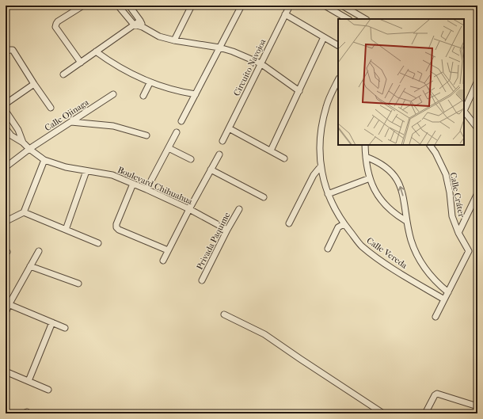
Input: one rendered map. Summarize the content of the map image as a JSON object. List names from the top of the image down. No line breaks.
{"streets":{"street":["Circuito Navojoa","Calle Ojinaga","Boulevard Chihuahua","Calle Cráter","Privada Paquime","Calle Vereda"]},"crossings":[["Calle Ojinaga","Boulevard Chihuahua"],["Boulevard Chihuahua","Privada Paquime"],["Calle Cráter","Calle Vereda"]]}
